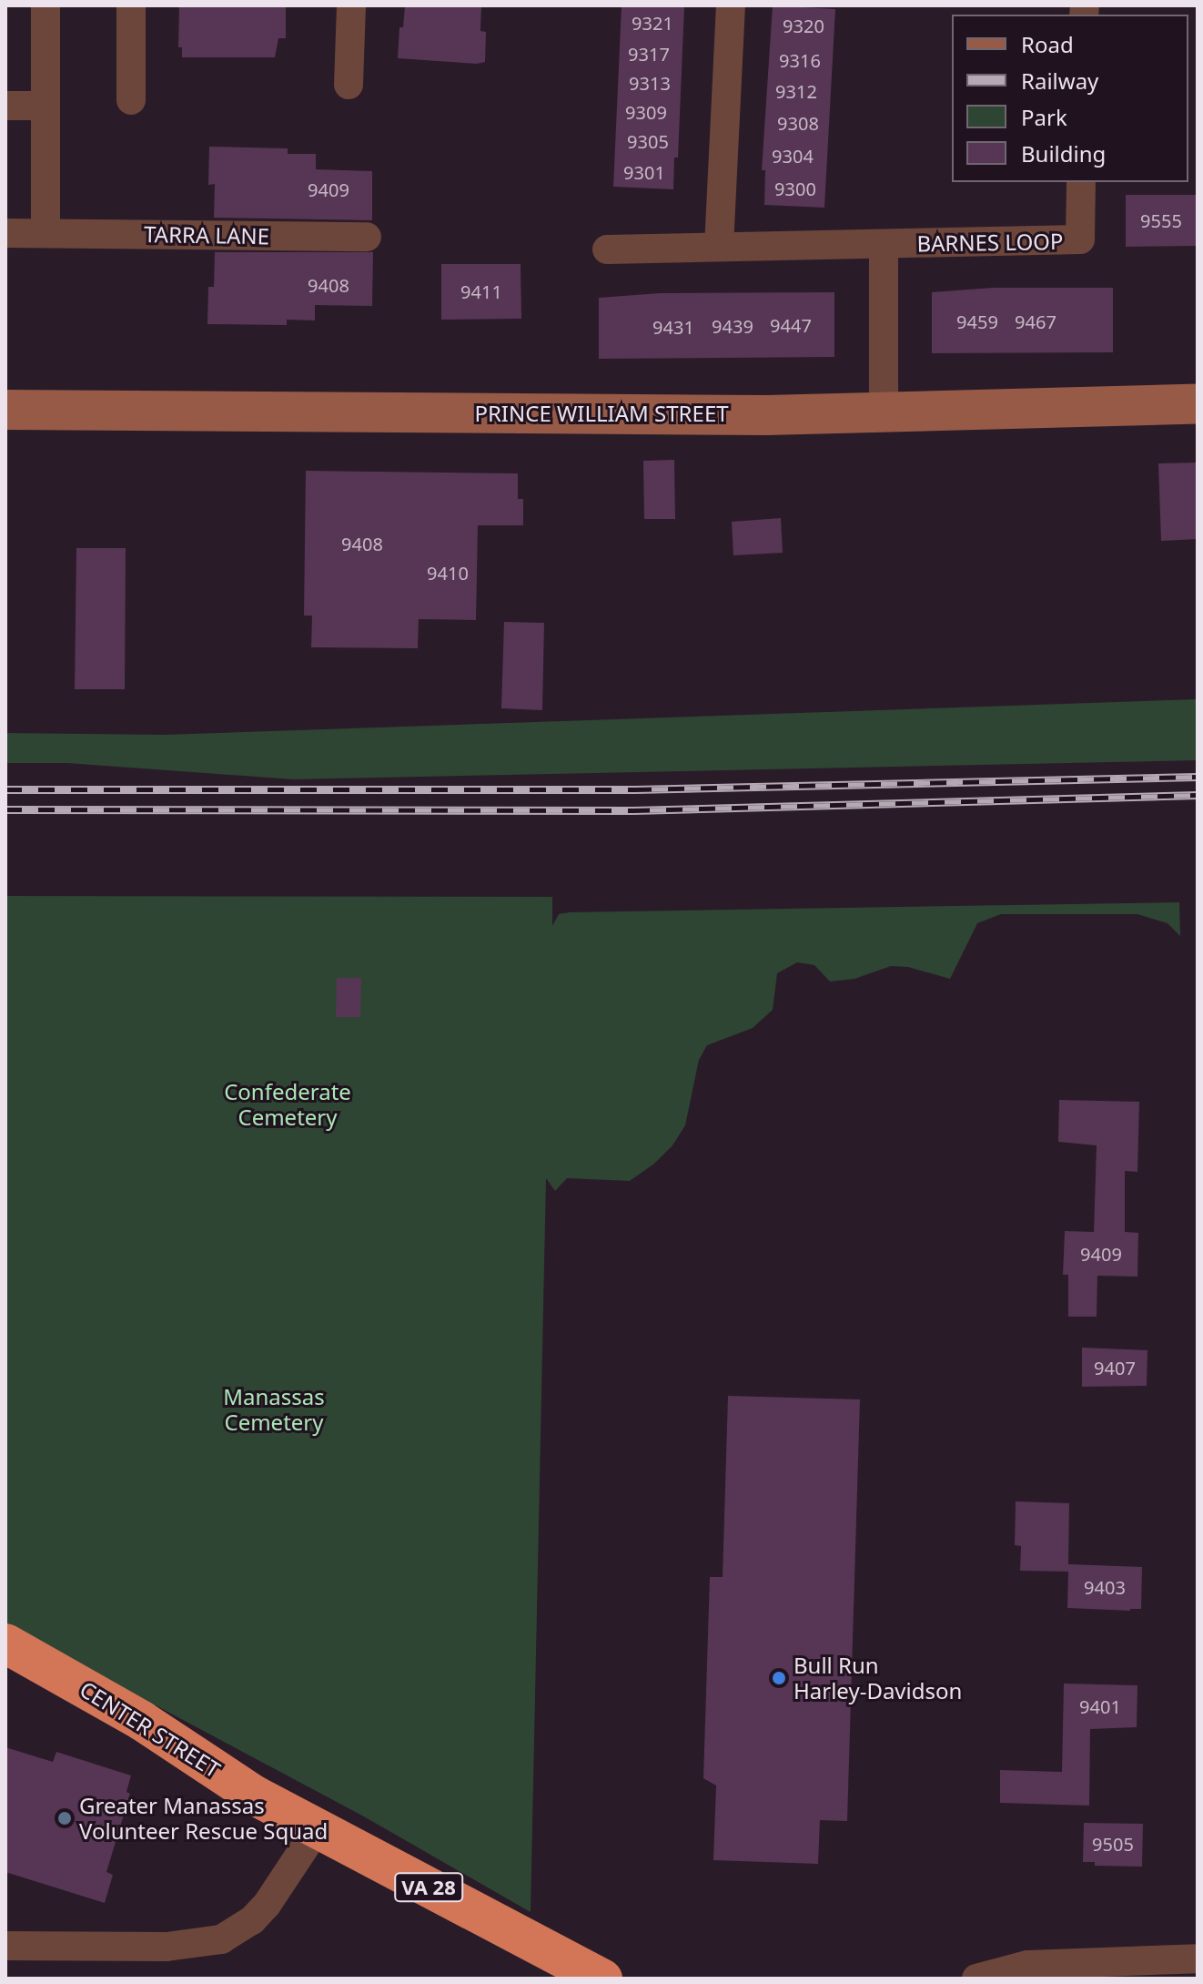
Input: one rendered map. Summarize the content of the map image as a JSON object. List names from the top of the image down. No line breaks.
{"streets":{"highway":["CENTER STREET","VA 28"],"street":["TARRA LANE","BARNES LOOP","PRINCE WILLIAM STREET"]},"crossings":[["CENTER STREET","VA 28"]],"parks":["Confederate Cemetery","Manassas Cemetery"],"places":["Bull Run Harley-Davidson","Greater Manassas Volunteer Rescue Squad"],"house_numbers":["9321","9320","9317","9316","9313","9312","9309","9308","9305","9304","9301","9300","9409","9555","9408","9411","9459","9467","9447","9439","9431","9408","9410","9409","9407","9403","9401","9505"],"legend":["Road","Railway","Park","Building"]}
